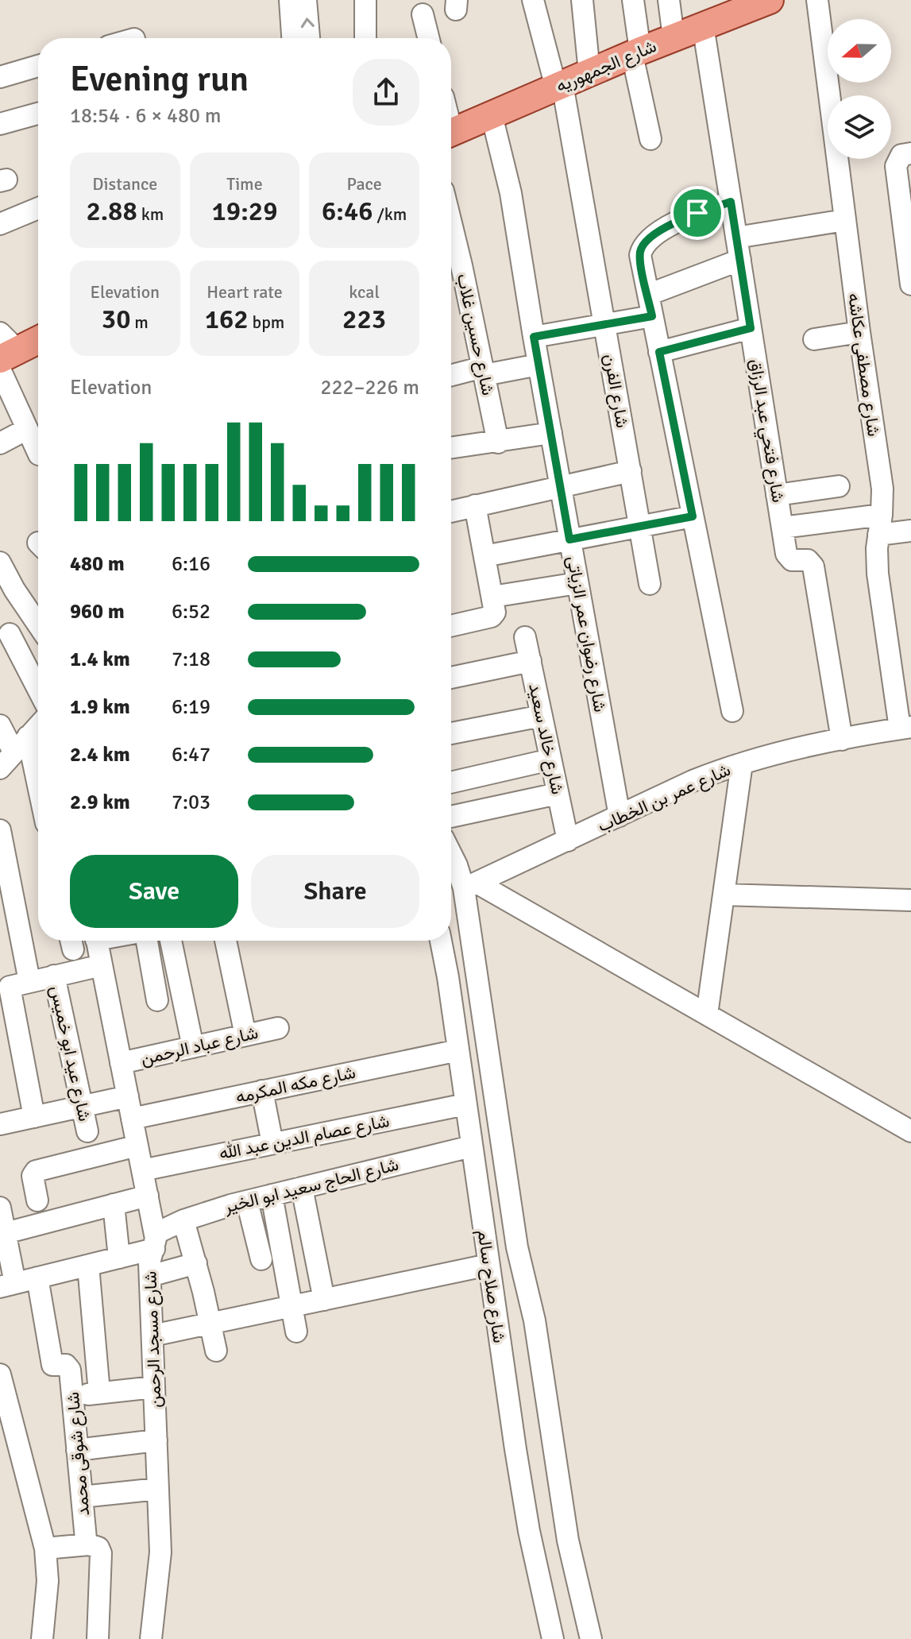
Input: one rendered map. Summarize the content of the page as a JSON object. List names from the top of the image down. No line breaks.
{"streets":{"main road":["شارع الجمهوريه"],"street":["شارع حسين غلاب","شارع مصطفى عكاشه","شارع الفرن","شارع فتحي عبد الرزاق","شارع رضوان عمر الزياتى","شارع خالد سعيد","شارع عمر بن الخطاب","شارع عباد الرحمن","شارع عيد ابو خميس","شارع مكه المكرمه","شارع عصام الدين عبد الله","شارع الحاج سعيد ابو الخير","شارع صلاح سالم","شارع مسجد الرحمن","شارع شوقى محمد"]},"crossings":[["شارع الجمهوريه","شارع الفرن"],["شارع الجمهوريه","شارع فتحي عبد الرزاق"],["شارع الجمهوريه","شارع رضوان عمر الزياتى"],["شارع مصطفى عكاشه","شارع عمر بن الخطاب"],["شارع فتحي عبد الرزاق","شارع عمر بن الخطاب"],["شارع رضوان عمر الزياتى","شارع عمر بن الخطاب"],["شارع خالد سعيد","شارع عمر بن الخطاب"],["شارع عباد الرحمن","شارع مسجد الرحمن"],["شارع مكه المكرمه","شارع صلاح سالم"],["شارع مكه المكرمه","شارع مسجد الرحمن"],["شارع عصام الدين عبد الله","شارع صلاح سالم"],["شارع عصام الدين عبد الله","شارع مسجد الرحمن"],["شارع الحاج سعيد ابو الخير","شارع صلاح سالم"],["شارع الحاج سعيد ابو الخير","شارع مسجد الرحمن"],["شارع الحاج سعيد ابو الخير","شارع شوقى محمد"]],"north":"left","page":{"heading":["Evening run","18:54 · 6 × 480 m"],"stats":[["Distance","2.88 km"],["Time","19:29"],["Pace","6:46 /km"],["Elevation","30 m"],["Heart rate","162 bpm"],["kcal","223"]],"chart":["Elevation","222–226 m"],"list":[{"name":"480 m","note":"6:16"},{"name":"960 m","note":"6:52"},{"name":"1.4 km","note":"7:18"},{"name":"1.9 km","note":"6:19"},{"name":"2.4 km","note":"6:47"},{"name":"2.9 km","note":"7:03"}],"buttons":["Save","Share"]}}
